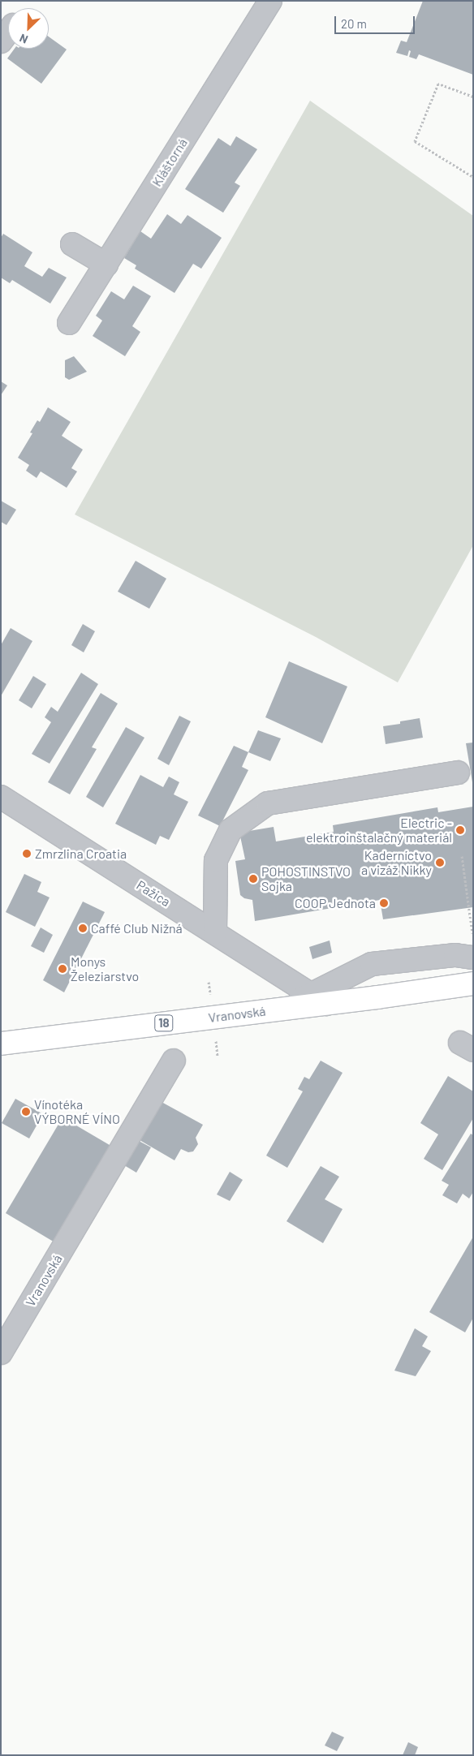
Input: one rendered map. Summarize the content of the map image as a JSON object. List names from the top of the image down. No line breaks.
{"streets":{"main road":["Vranovská","18"],"street":["Kláštorná","Pažica"]},"crossings":[["Pažica","Vranovská"]],"places":["Electric - elektroinštalačný materiál","Zmrzlina Croatia","Kaderníctvo a vizáž Nikky","POHOSTINSTVO Sojka","COOP Jednota","Caffé Club Nižná","Monys Železiarstvo","Vínotéka VÝBORNÉ VÍNO"],"scale_bar":"20 m","north":"bottom left"}
